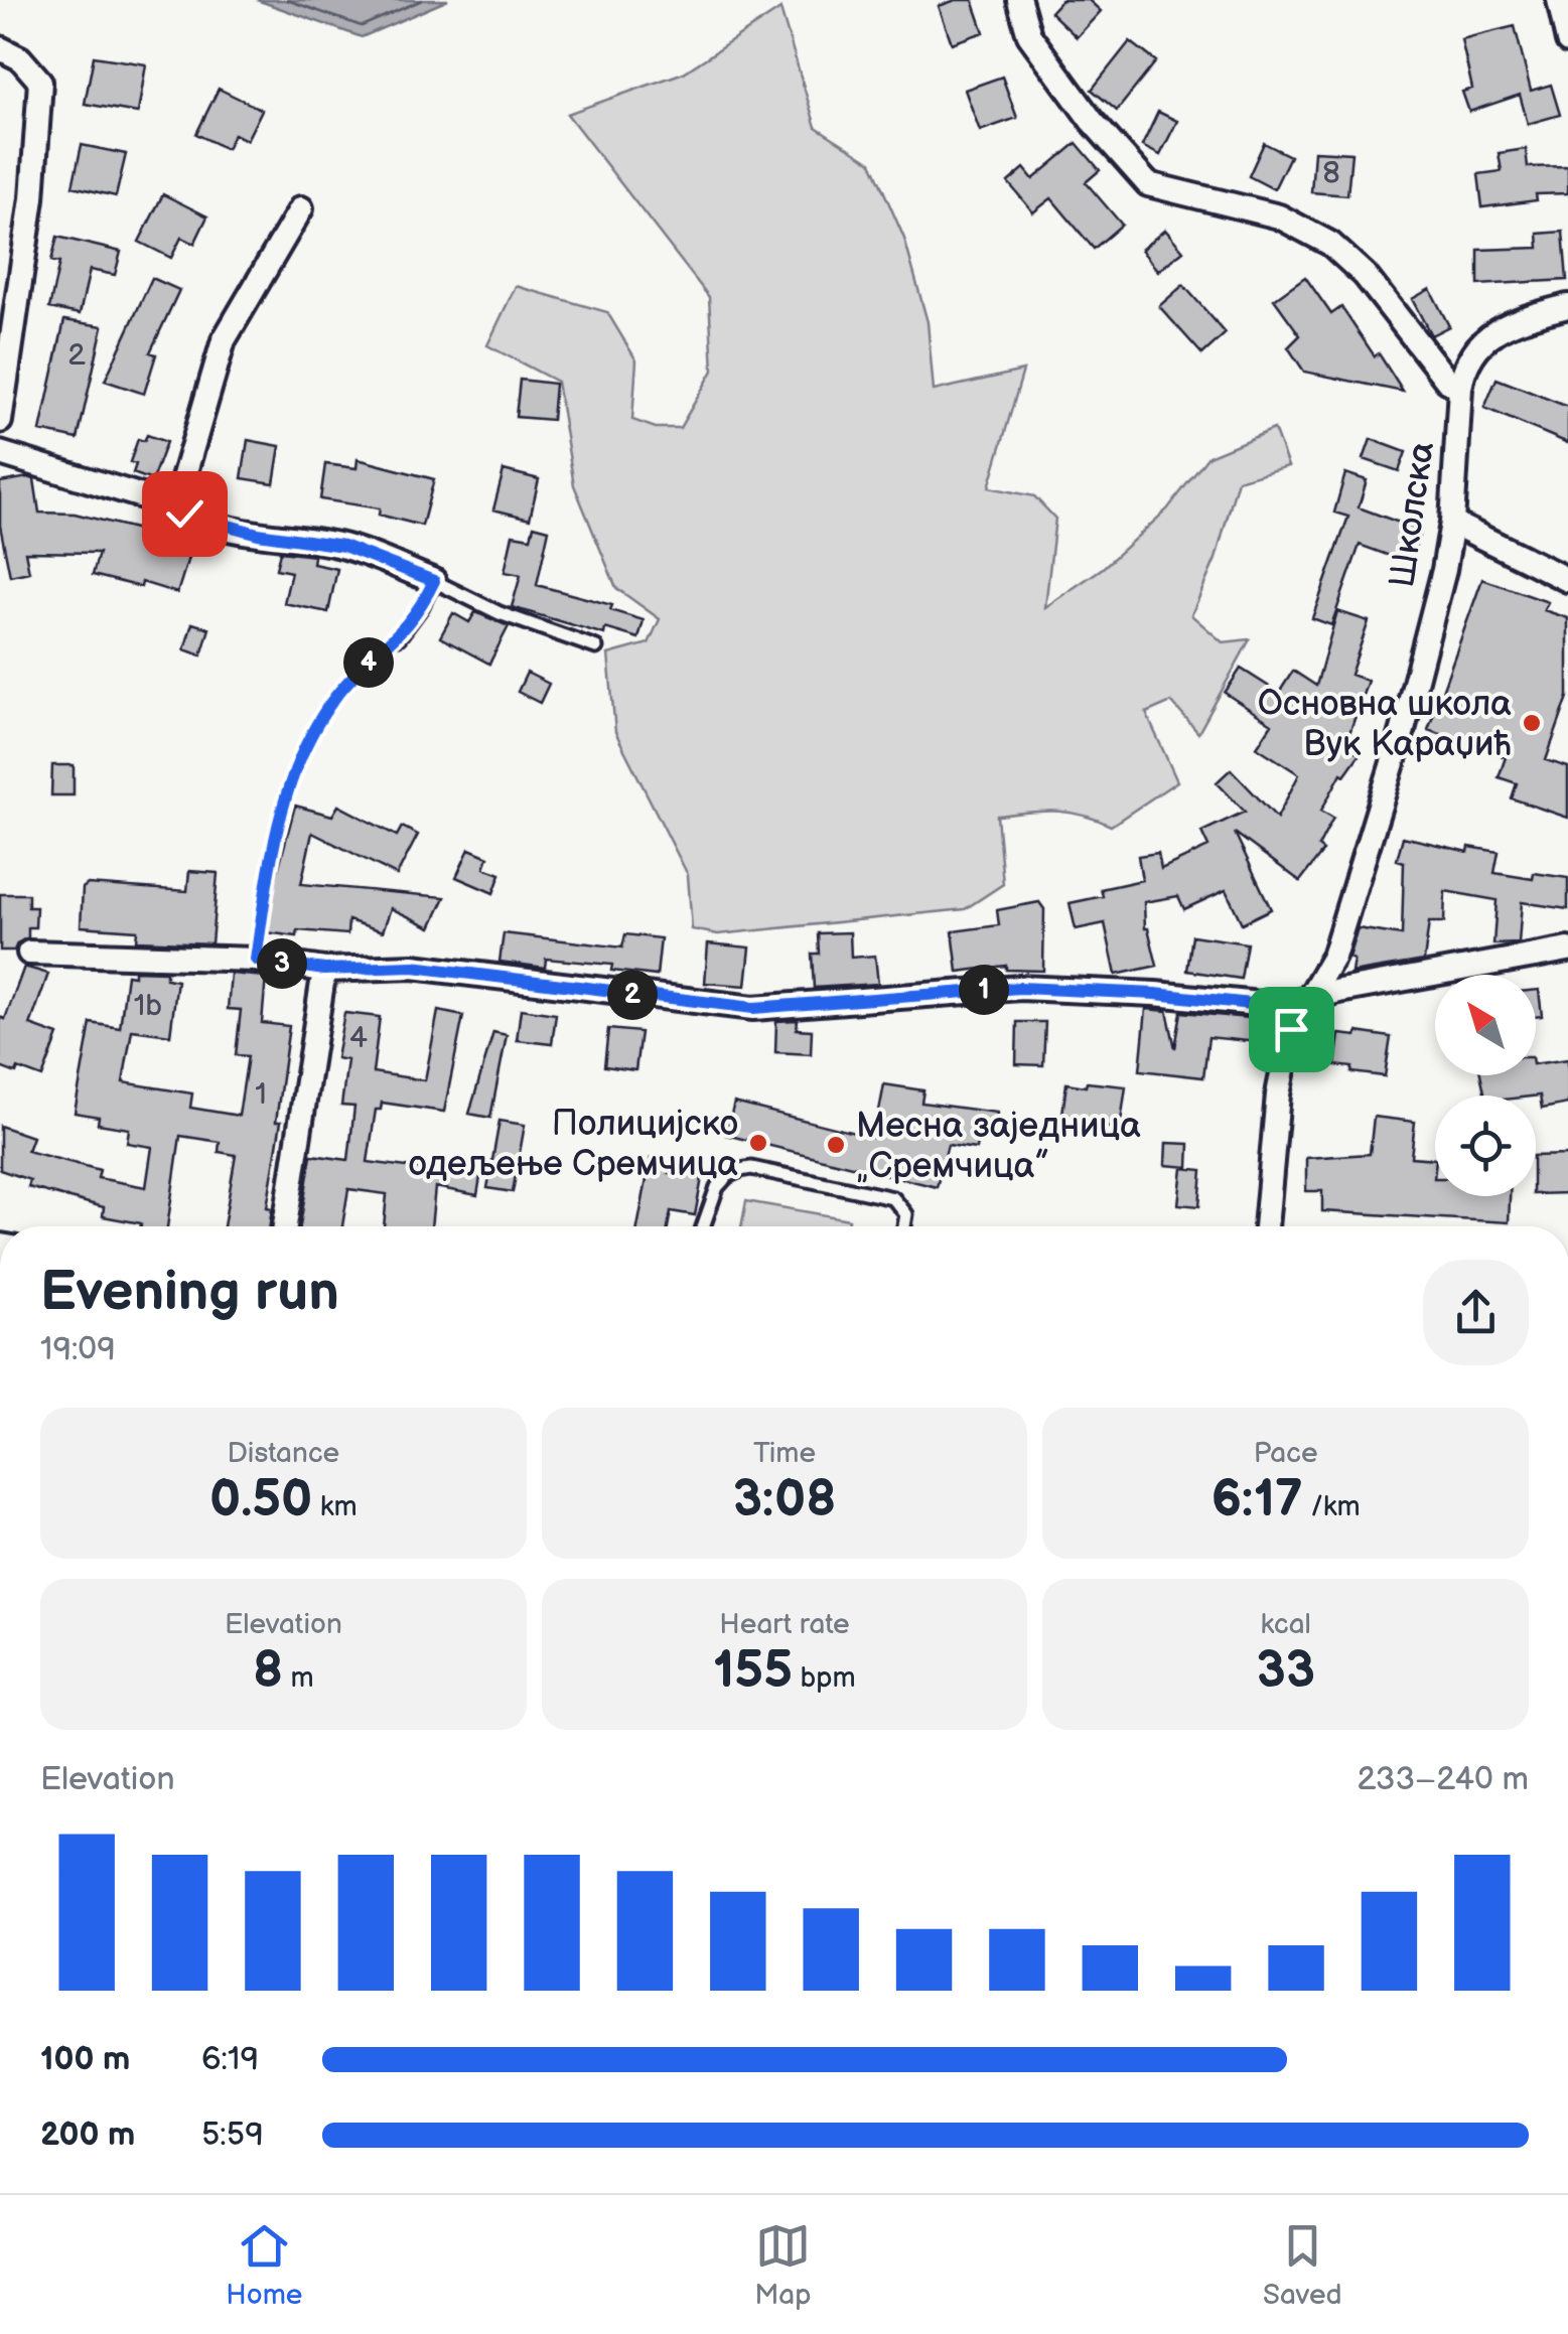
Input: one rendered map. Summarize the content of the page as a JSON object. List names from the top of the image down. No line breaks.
{"streets":{"street":["Школска"]},"places":["Основна школа Вук Караџић","Полицијско одељење Сремчица","Месна заједница „Сремчица”"],"house_numbers":["8","2","1b","4","1"],"north":"top left","page":{"pins":["4","3","1","2"],"heading":["Evening run","19:09"],"stats":[["Distance","0.50 km"],["Time","3:08"],["Pace","6:17 /km"],["Elevation","8 m"],["Heart rate","155 bpm"],["kcal","33"]],"chart":["Elevation","233–240 m"],"list":[{"name":"100 m","note":"6:19"},{"name":"200 m","note":"5:59"}],"tabs":["Home","Map","Saved"]}}
